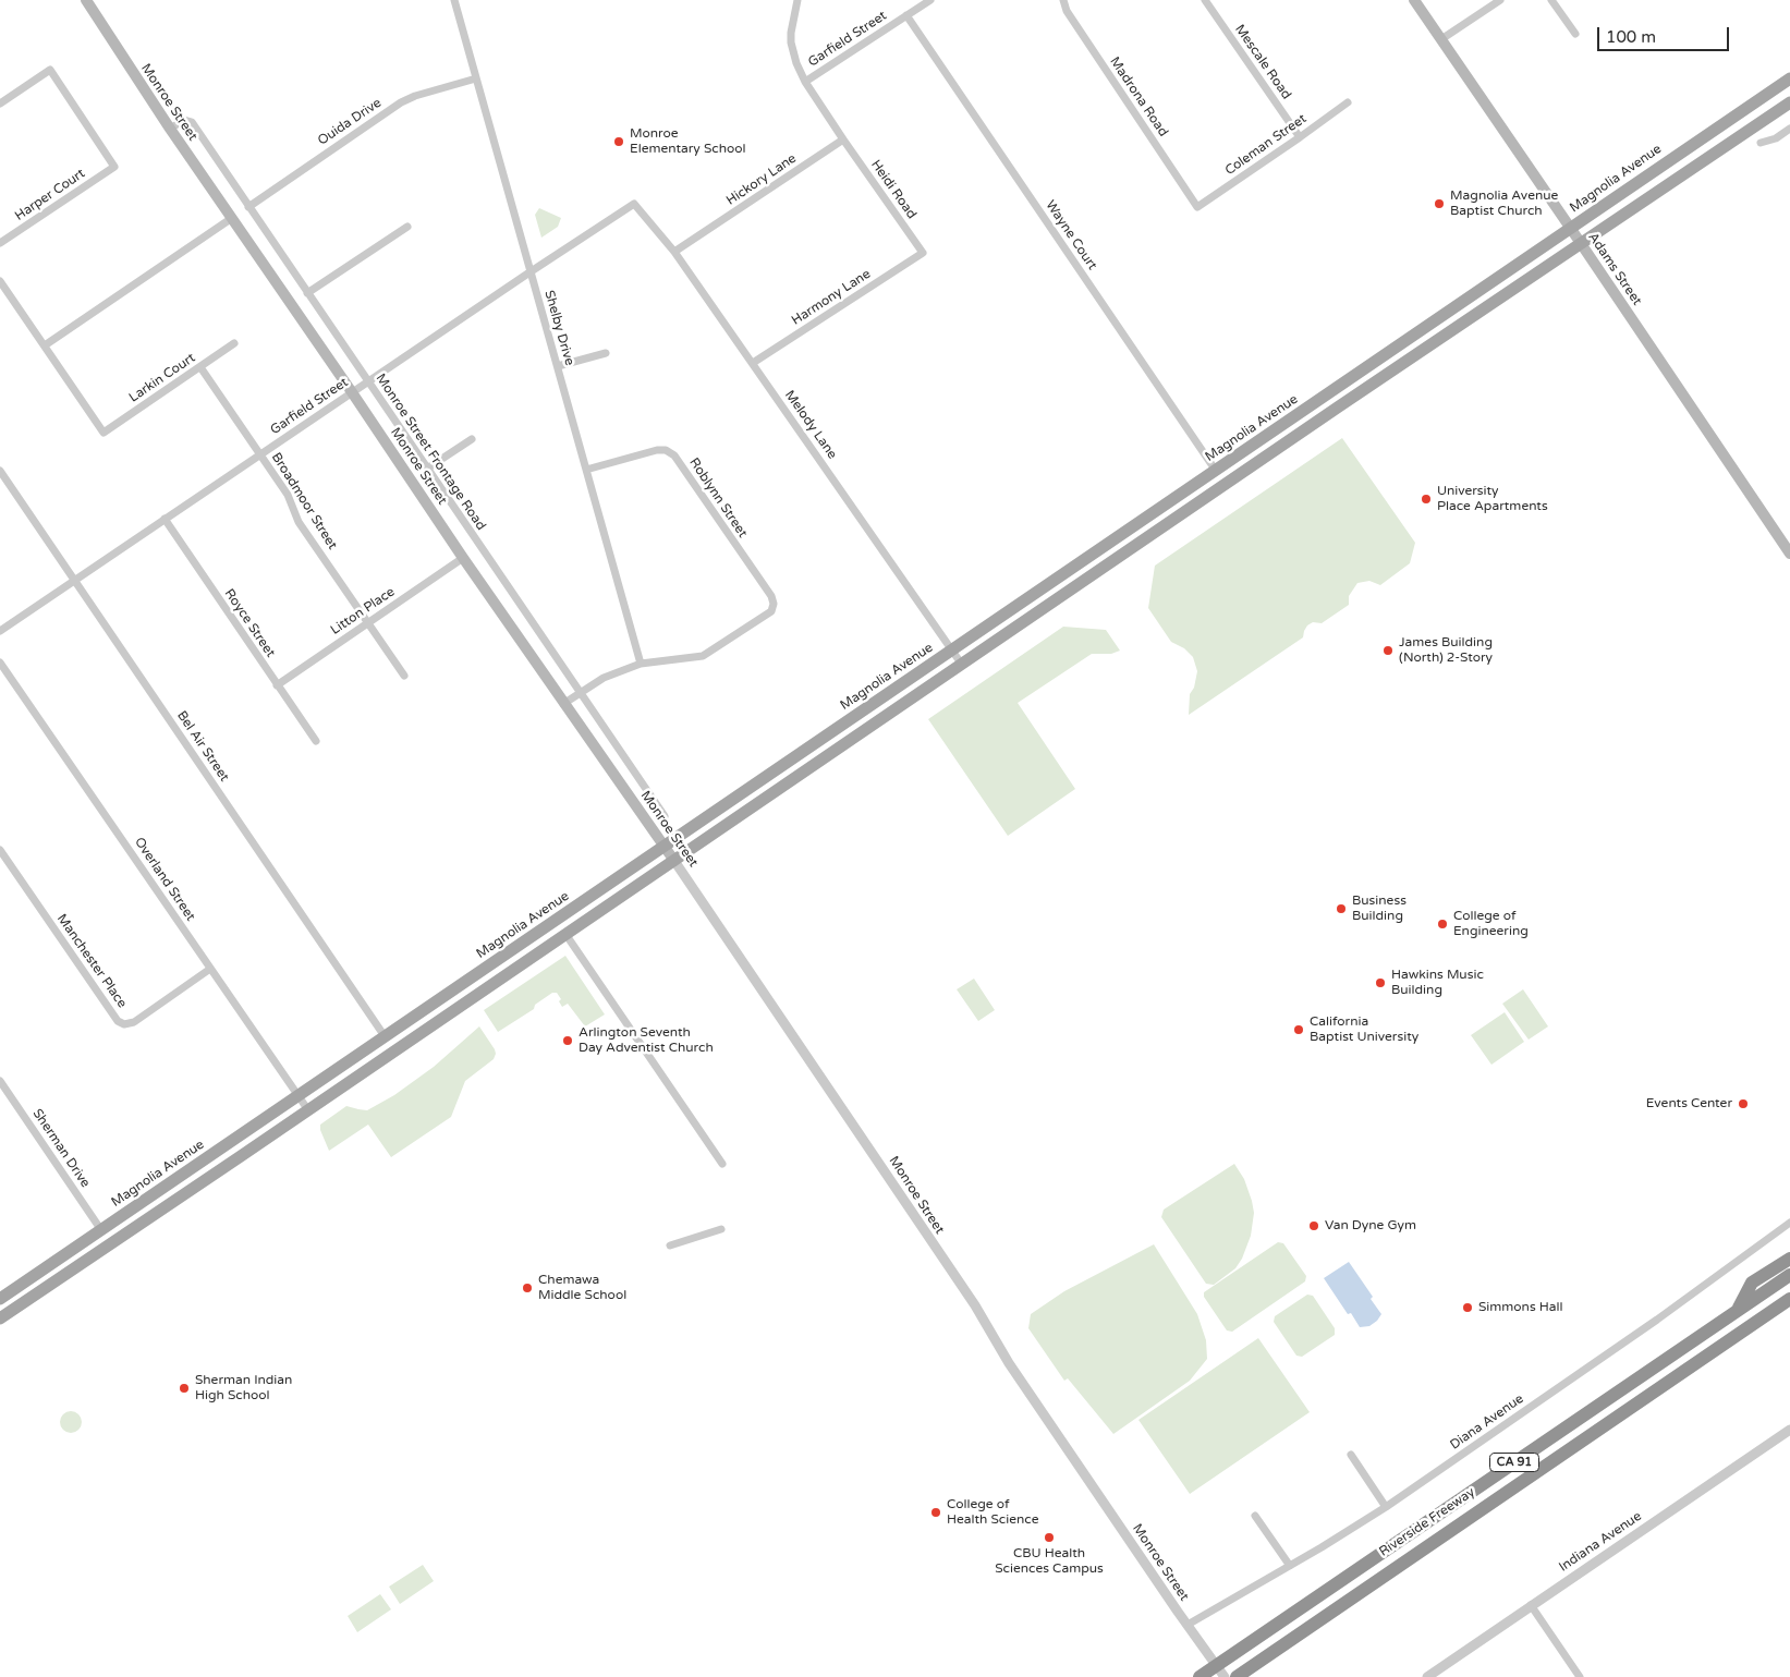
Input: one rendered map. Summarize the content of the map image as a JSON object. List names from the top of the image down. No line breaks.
{"streets":{"highway":["CA 91","Riverside Freeway"],"main road":["Monroe Street","Magnolia Avenue","Adams Street"],"street":["Garfield Street","Mescale Road","Madrona Road","Ouida Drive","Coleman Street","Hickory Lane","Heidi Road","Harper Court","Wayne Court","Harmony Lane","Shelby Drive","Larkin Court","Melody Lane","Monroe Street Frontage Road","Roblynn Street","Broadmoor Street","Litton Place","Royce Street","Bel Air Street","Overland Street","Manchester Place","Sherman Drive","Diana Avenue","Indiana Avenue"]},"crossings":[["Garfield Street","Monroe Street"],["Garfield Street","Wayne Court"],["Garfield Street","Shelby Drive"],["Garfield Street","Melody Lane"],["Garfield Street","Monroe Street Frontage Road"],["Garfield Street","Broadmoor Street"],["Garfield Street","Royce Street"],["Garfield Street","Bel Air Street"],["Mescale Road","Coleman Street"],["Madrona Road","Coleman Street"],["Monroe Street","Magnolia Avenue"],["Monroe Street","Monroe Street Frontage Road"],["Monroe Street","Litton Place"],["Monroe Street","Diana Avenue"],["Ouida Drive","Shelby Drive"],["Ouida Drive","Monroe Street Frontage Road"],["Magnolia Avenue","Wayne Court"],["Magnolia Avenue","Adams Street"],["Magnolia Avenue","Melody Lane"],["Magnolia Avenue","Bel Air Street"],["Magnolia Avenue","Overland Street"],["Magnolia Avenue","Sherman Drive"],["Hickory Lane","Heidi Road"],["Hickory Lane","Melody Lane"],["Heidi Road","Harmony Lane"],["Harmony Lane","Melody Lane"],["Shelby Drive","Roblynn Street"],["Larkin Court","Broadmoor Street"],["Broadmoor Street","Litton Place"],["Litton Place","Royce Street"],["Overland Street","Manchester Place"]],"places":["Monroe Elementary School","Magnolia Avenue Baptist Church","University Place Apartments","James Building (North) 2-Story","Business Building","College of Engineering","Hawkins Music Building","California Baptist University","Arlington Seventh Day Adventist Church","Events Center","Van Dyne Gym","Chemawa Middle School","Simmons Hall","Sherman Indian High School","College of Health Science","CBU Health Sciences Campus"],"scale_bar":"100 m"}
